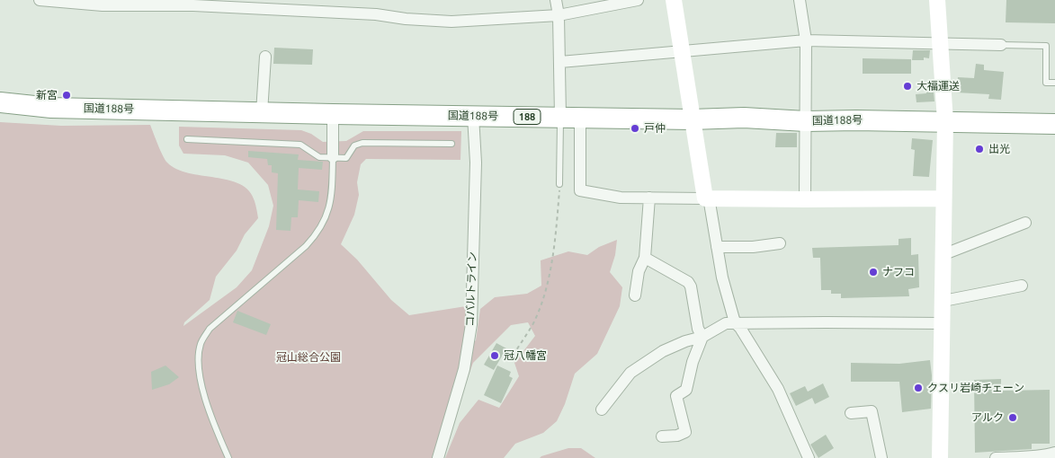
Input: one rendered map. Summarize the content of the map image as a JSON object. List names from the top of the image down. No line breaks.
{"streets":{"highway":["国道188号","188"],"street":["コバルトライン"]},"crossings":[["国道188号","コバルトライン"]],"parks":["冠山総合公園"],"places":["大福運送","新宮","戸仲","出光","ナフコ","冠八幡宮","クスリ岩崎チェーン","アルク"]}
